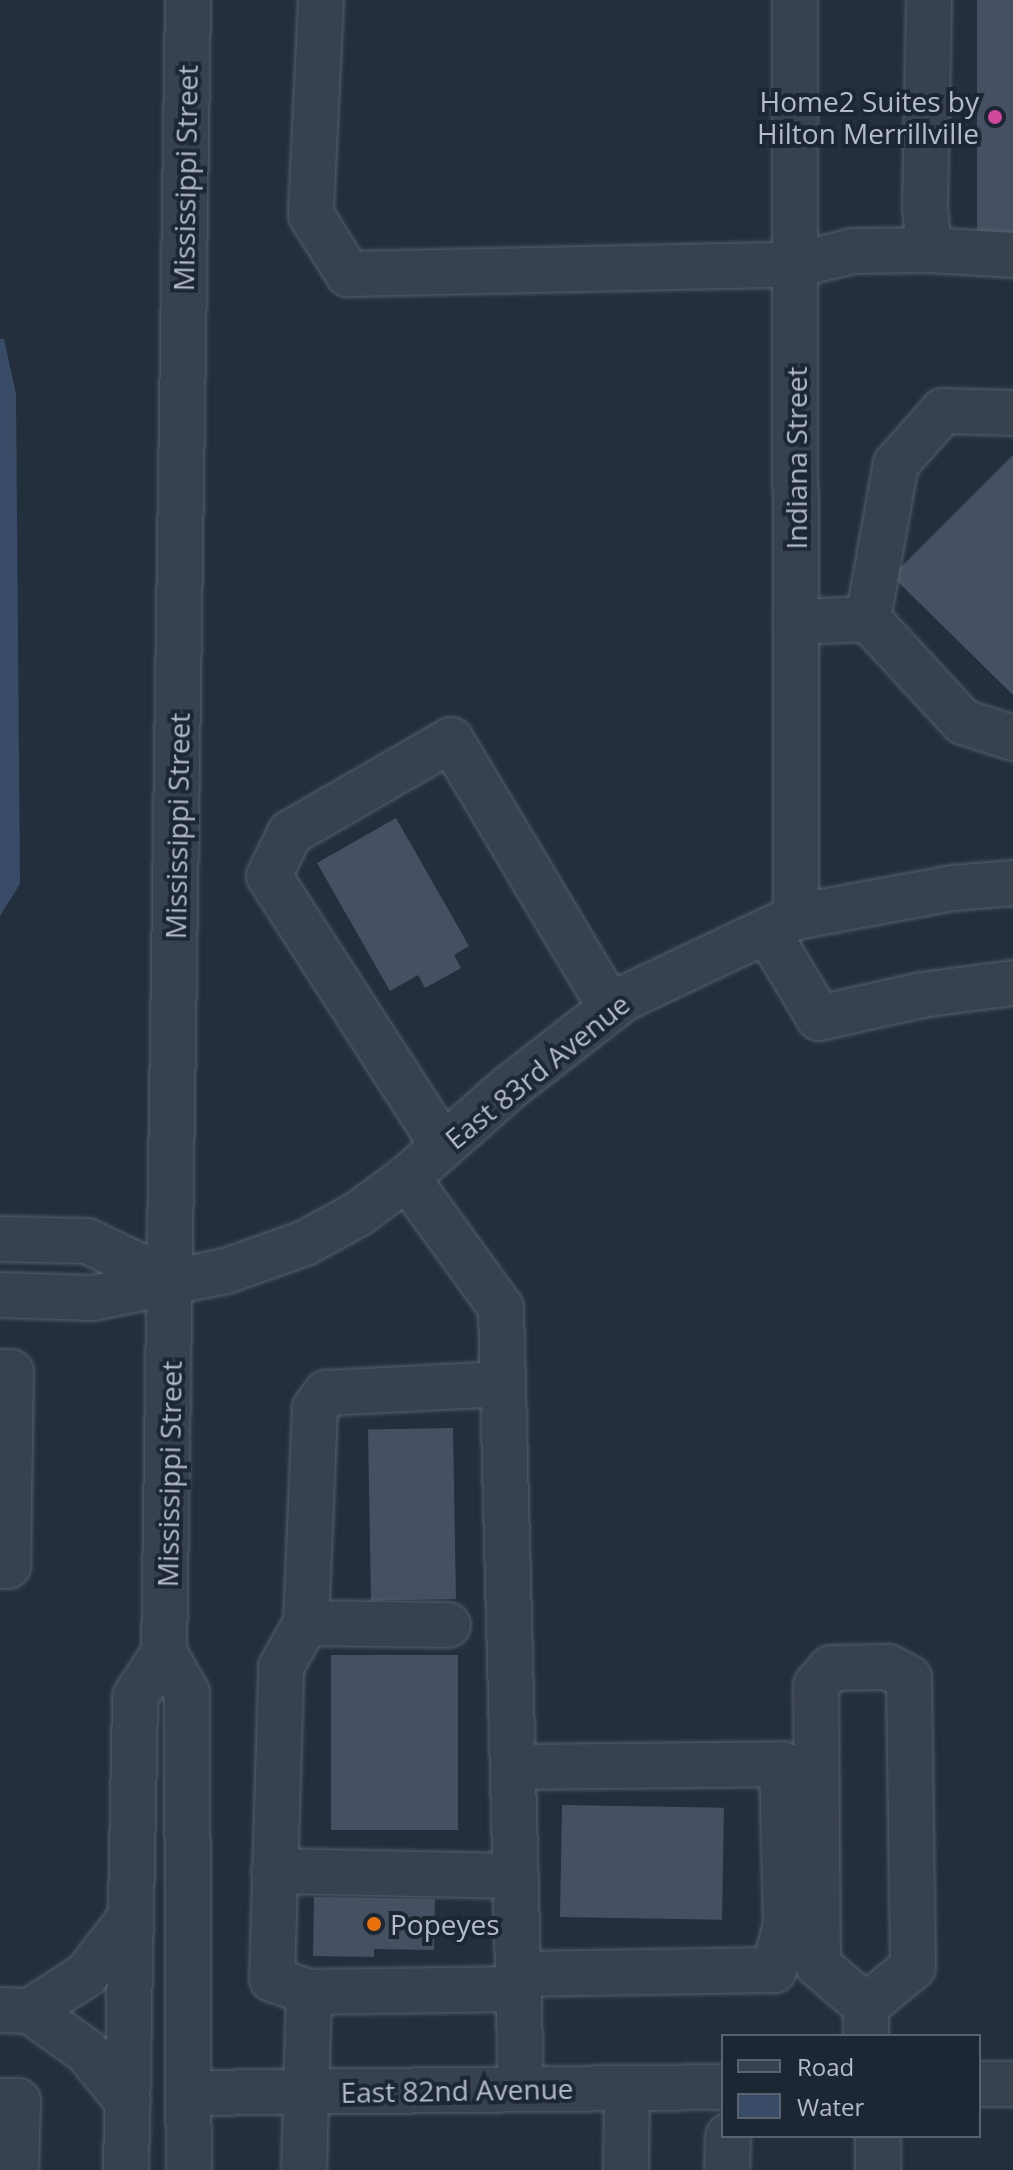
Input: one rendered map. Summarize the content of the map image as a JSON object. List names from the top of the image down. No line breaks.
{"streets":{"street":["Mississippi Street","Indiana Street","East 83rd Avenue","East 82nd Avenue"]},"crossings":[["Mississippi Street","East 83rd Avenue"],["Indiana Street","East 83rd Avenue"]],"places":["Home2 Suites by Hilton Merrillville","Popeyes"],"legend":["Road","Water"]}
